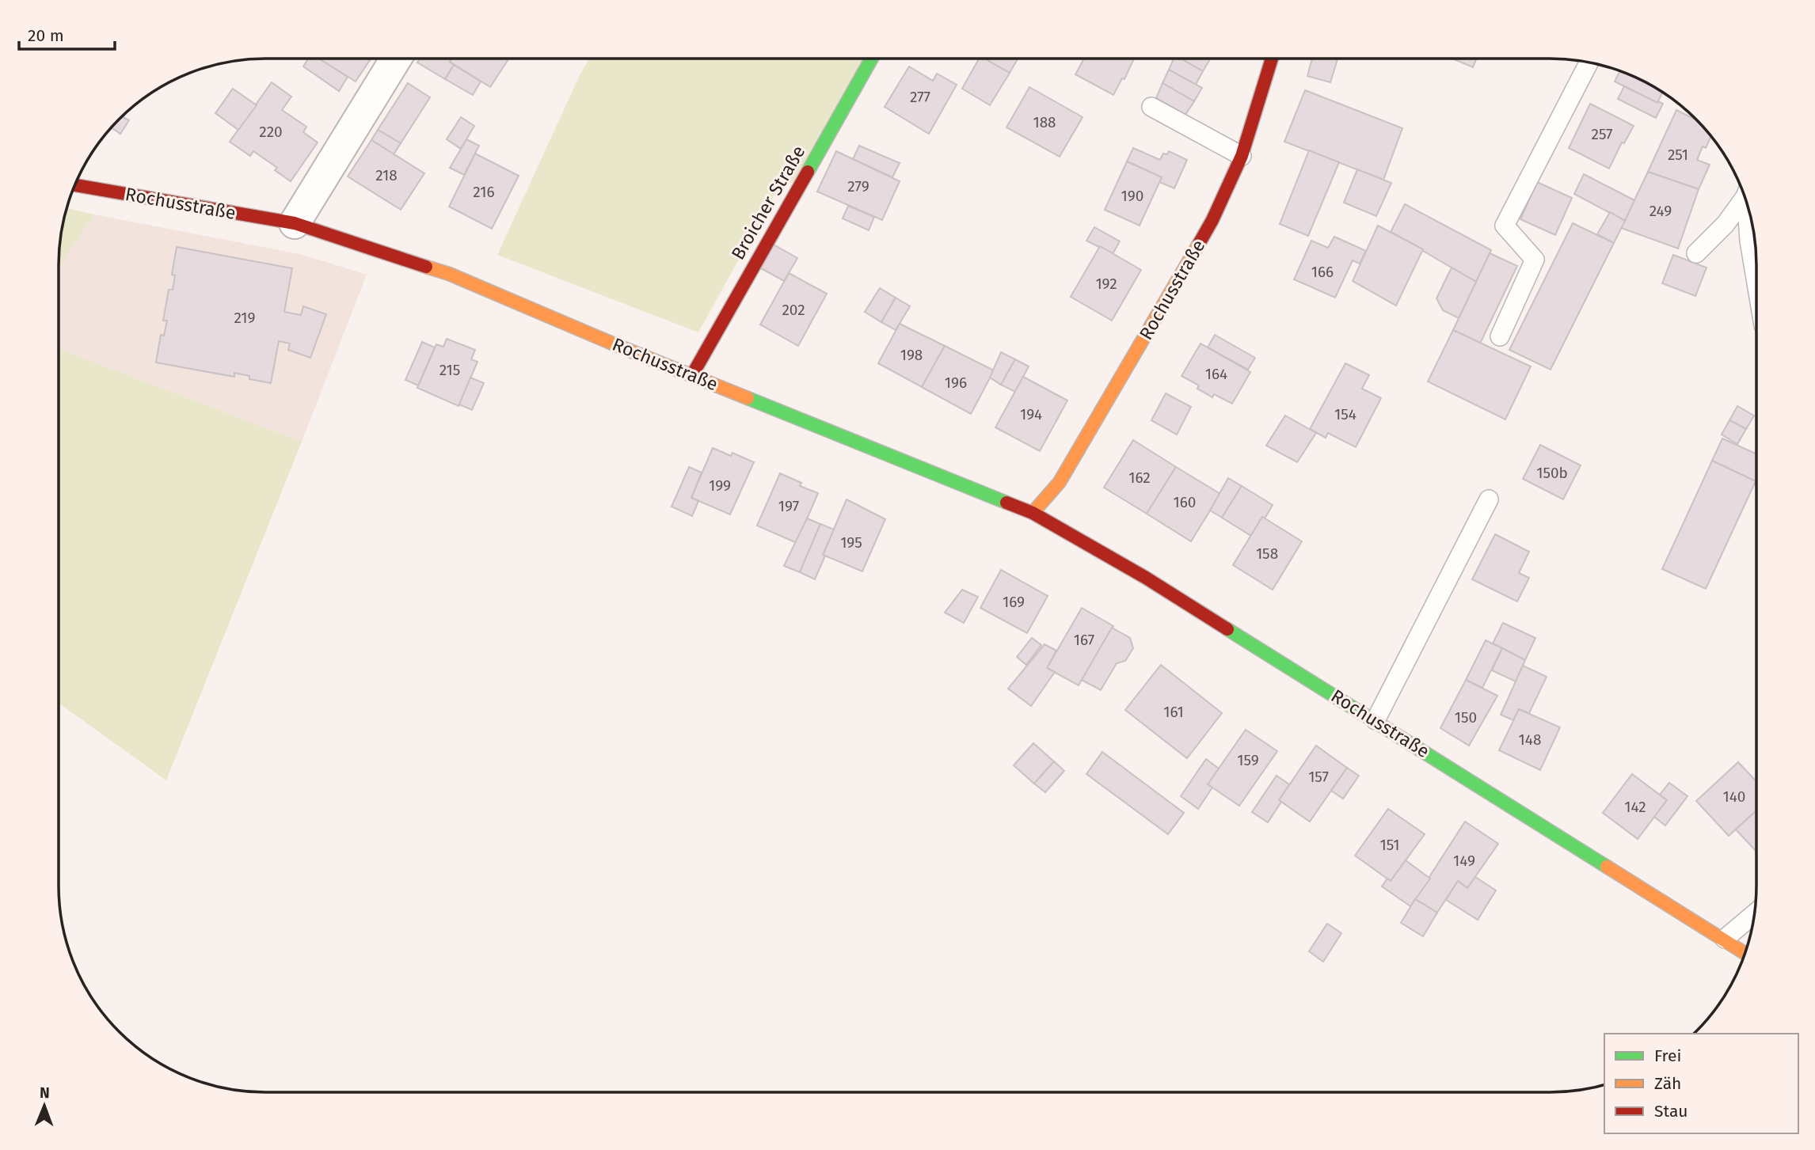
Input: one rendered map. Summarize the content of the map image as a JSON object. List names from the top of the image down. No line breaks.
{"streets":{"street":["Broicher Straße","Rochusstraße"]},"crossings":[["Broicher Straße","Rochusstraße"]],"house_numbers":["277","188","220","257","251","218","279","216","190","249","166","192","202","219","198","215","164","196","194","154","150b","162","199","160","197","195","158","169","167","161","150","148","159","157","140","142","151","149"],"legend":["Frei","Zäh","Stau"],"scale_bar":"20 m","north":"top"}
